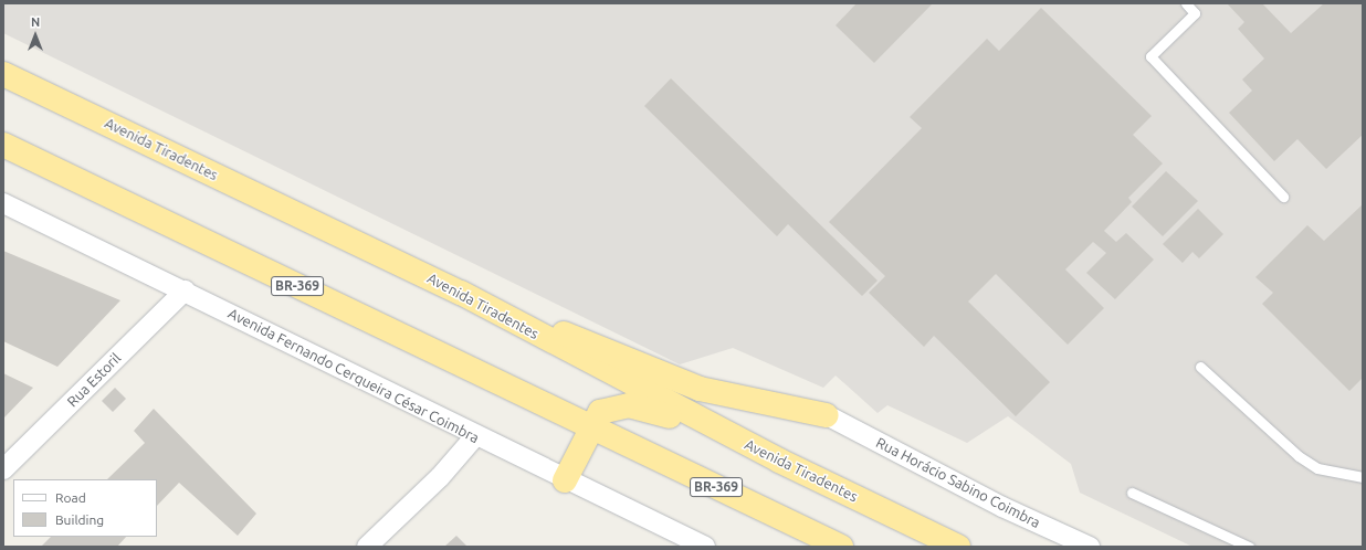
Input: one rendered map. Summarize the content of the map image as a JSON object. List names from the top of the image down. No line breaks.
{"streets":{"highway":["Avenida Tiradentes","BR-369"],"street":["Avenida Fernando Cerqueira César Coimbra","Rua Estoril","Rua Horácio Sabino Coimbra"]},"crossings":[["Avenida Fernando Cerqueira César Coimbra","Rua Estoril"]],"legend":["Road","Building"],"north":"top"}
